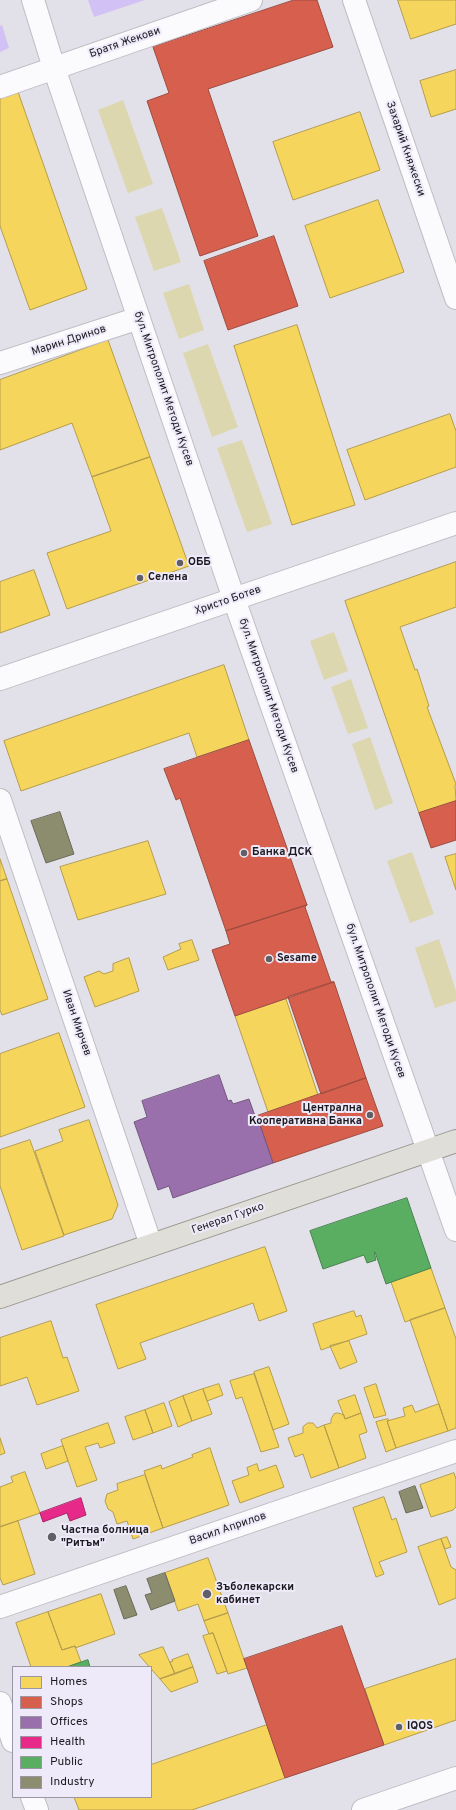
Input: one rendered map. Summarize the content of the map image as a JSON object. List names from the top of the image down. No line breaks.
{"streets":{"main road":["Генерал Гурко"],"street":["Братя Жекови","Захарий Княжески","Марин Дринов","бул. Митрополит Методи Кусев","Христо Ботев","Иван Мирчев","Васил Априлов"]},"crossings":[["Братя Жекови","бул. Митрополит Методи Кусев"],["Марин Дринов","бул. Митрополит Методи Кусев"],["бул. Митрополит Методи Кусев","Христо Ботев"],["бул. Митрополит Методи Кусев","Генерал Гурко"],["Иван Мирчев","Генерал Гурко"]],"places":["ОББ","Селена","Банка ДСК","Sesame","Централна Кооперативна Банка","Частна болница \"Ритъм\"","Зъболекарски кабинет","IQOS"],"legend":["Homes","Shops","Offices","Health","Public","Industry"]}
